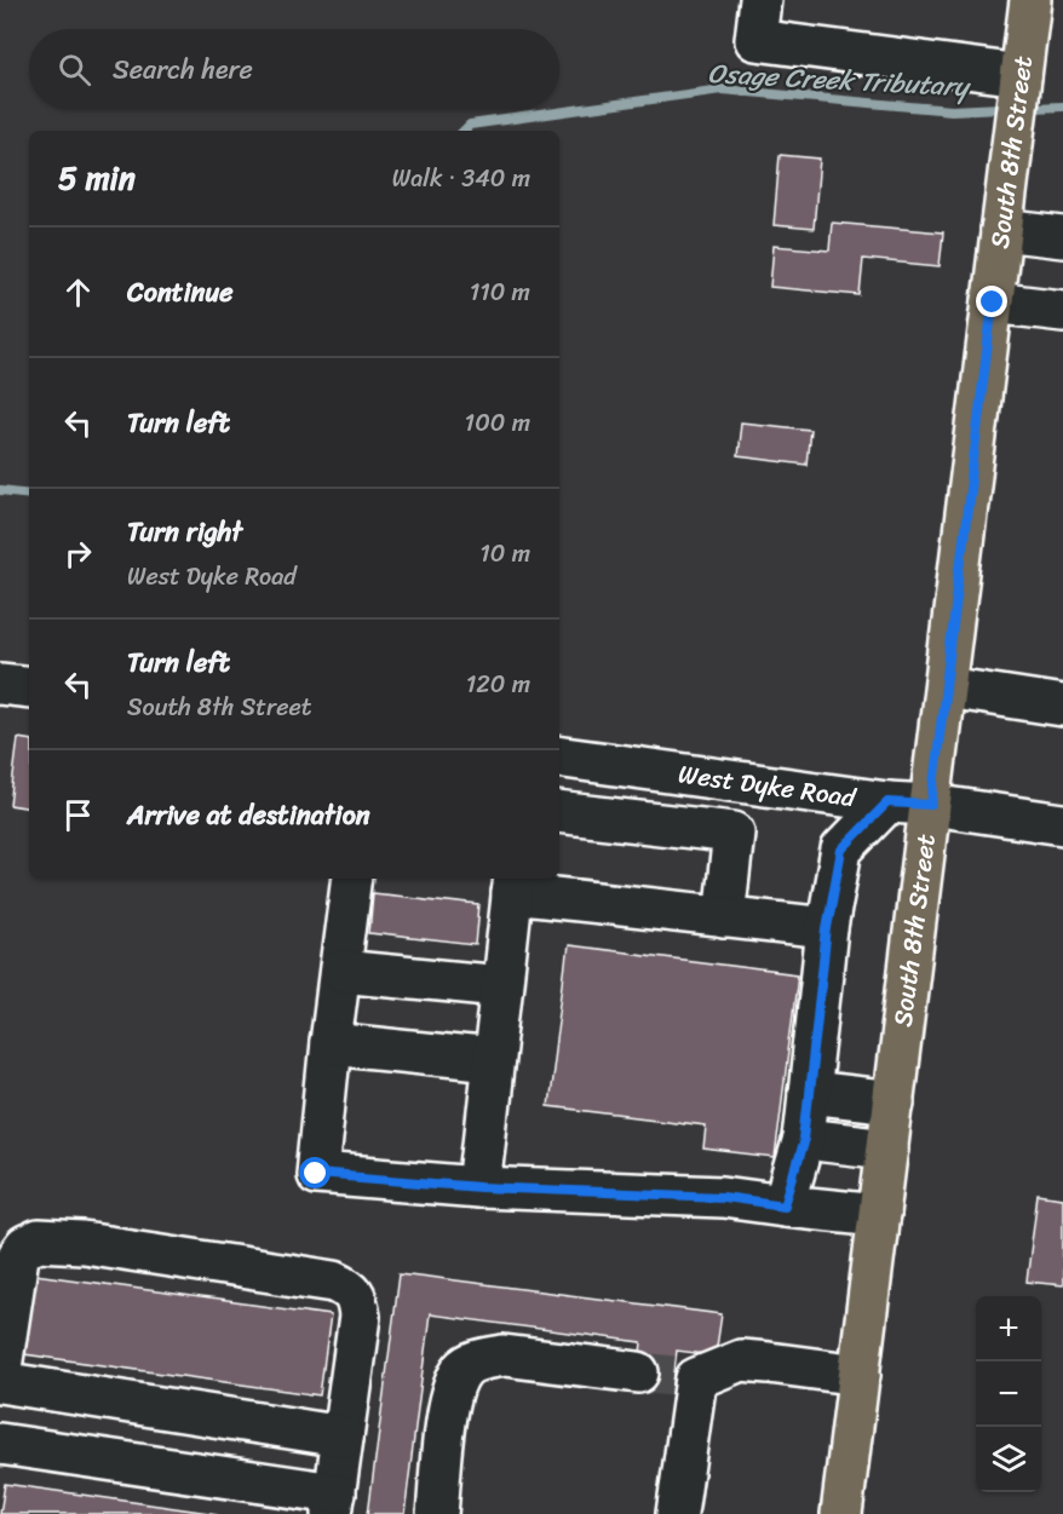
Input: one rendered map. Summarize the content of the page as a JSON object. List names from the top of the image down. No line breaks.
{"streets":{"main road":["South 8th Street"],"street":["West Dyke Road"]},"crossings":[["South 8th Street","West Dyke Road"]],"water":["Osage Creek Tributary"],"page":{"search":"Search here","heading":["5 min","Walk · 340 m"],"list":[["Continue","110 m"],["Turn left","100 m"],["Turn right","West Dyke Road","10 m"],["Turn left","South 8th Street","120 m"],"Arrive at destination"],"map_buttons":["+","−"]}}
